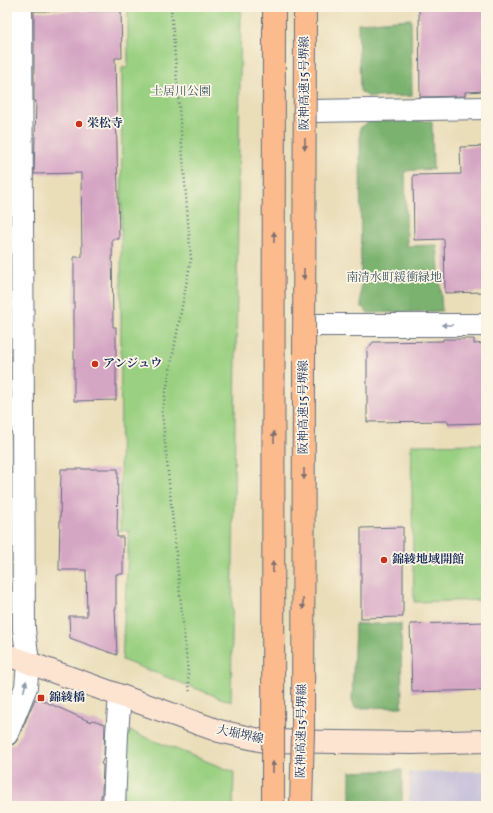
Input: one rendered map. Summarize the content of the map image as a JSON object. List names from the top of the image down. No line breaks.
{"streets":{"highway":["阪神高速15号堺線"],"main road":["大堀堺線"]},"parks":["土居川公園","南清水町緩衝緑地"],"places":{"other":["栄松寺","アンジュウ","錦綾地域開館"],"transit":["錦綾橋"]}}
